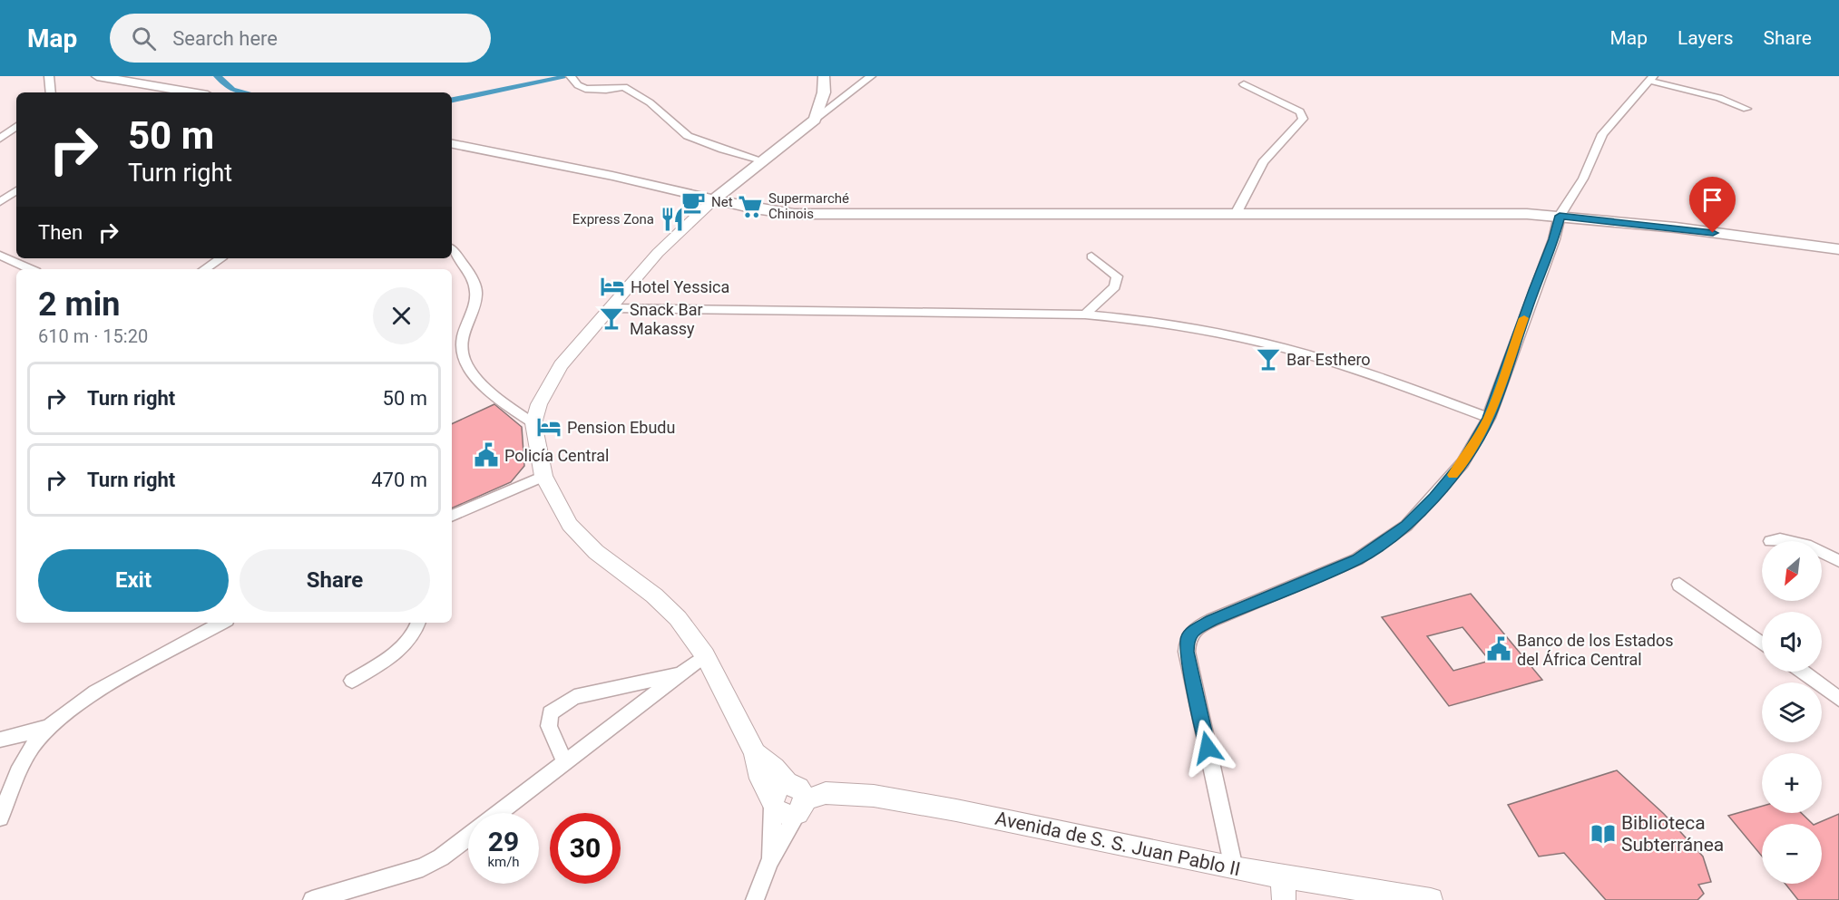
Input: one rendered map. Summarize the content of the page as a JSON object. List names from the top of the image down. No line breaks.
{"streets":{"street":["Avenida de S. S. Juan Pablo II"]},"places":{"cafe":["Net"],"supermarket":["Supermarché Chinois"],"restaurant":["Express Zona"],"hotel":["Hotel Yessica","Pension Ebudu"],"bar":["Snack Bar Makassy","Bar Esthero"],"public building":["Policía Central","Banco de los Estados del África Central"],"library":["Biblioteca Subterránea"]},"north":"bottom left","page":{"header":"Map","search":"Search here","nav":["Map","Layers","Share"],"turn":["50 m","Turn right"],"then":"Then","heading":["2 min","610 m · 15:20"],"list":[{"name":"Turn right","value":"50 m"},{"name":"Turn right","value":"470 m"}],"buttons":["Exit","Share"],"map_buttons":["+","−"],"speed":"29 km/h","limit":"30"}}
